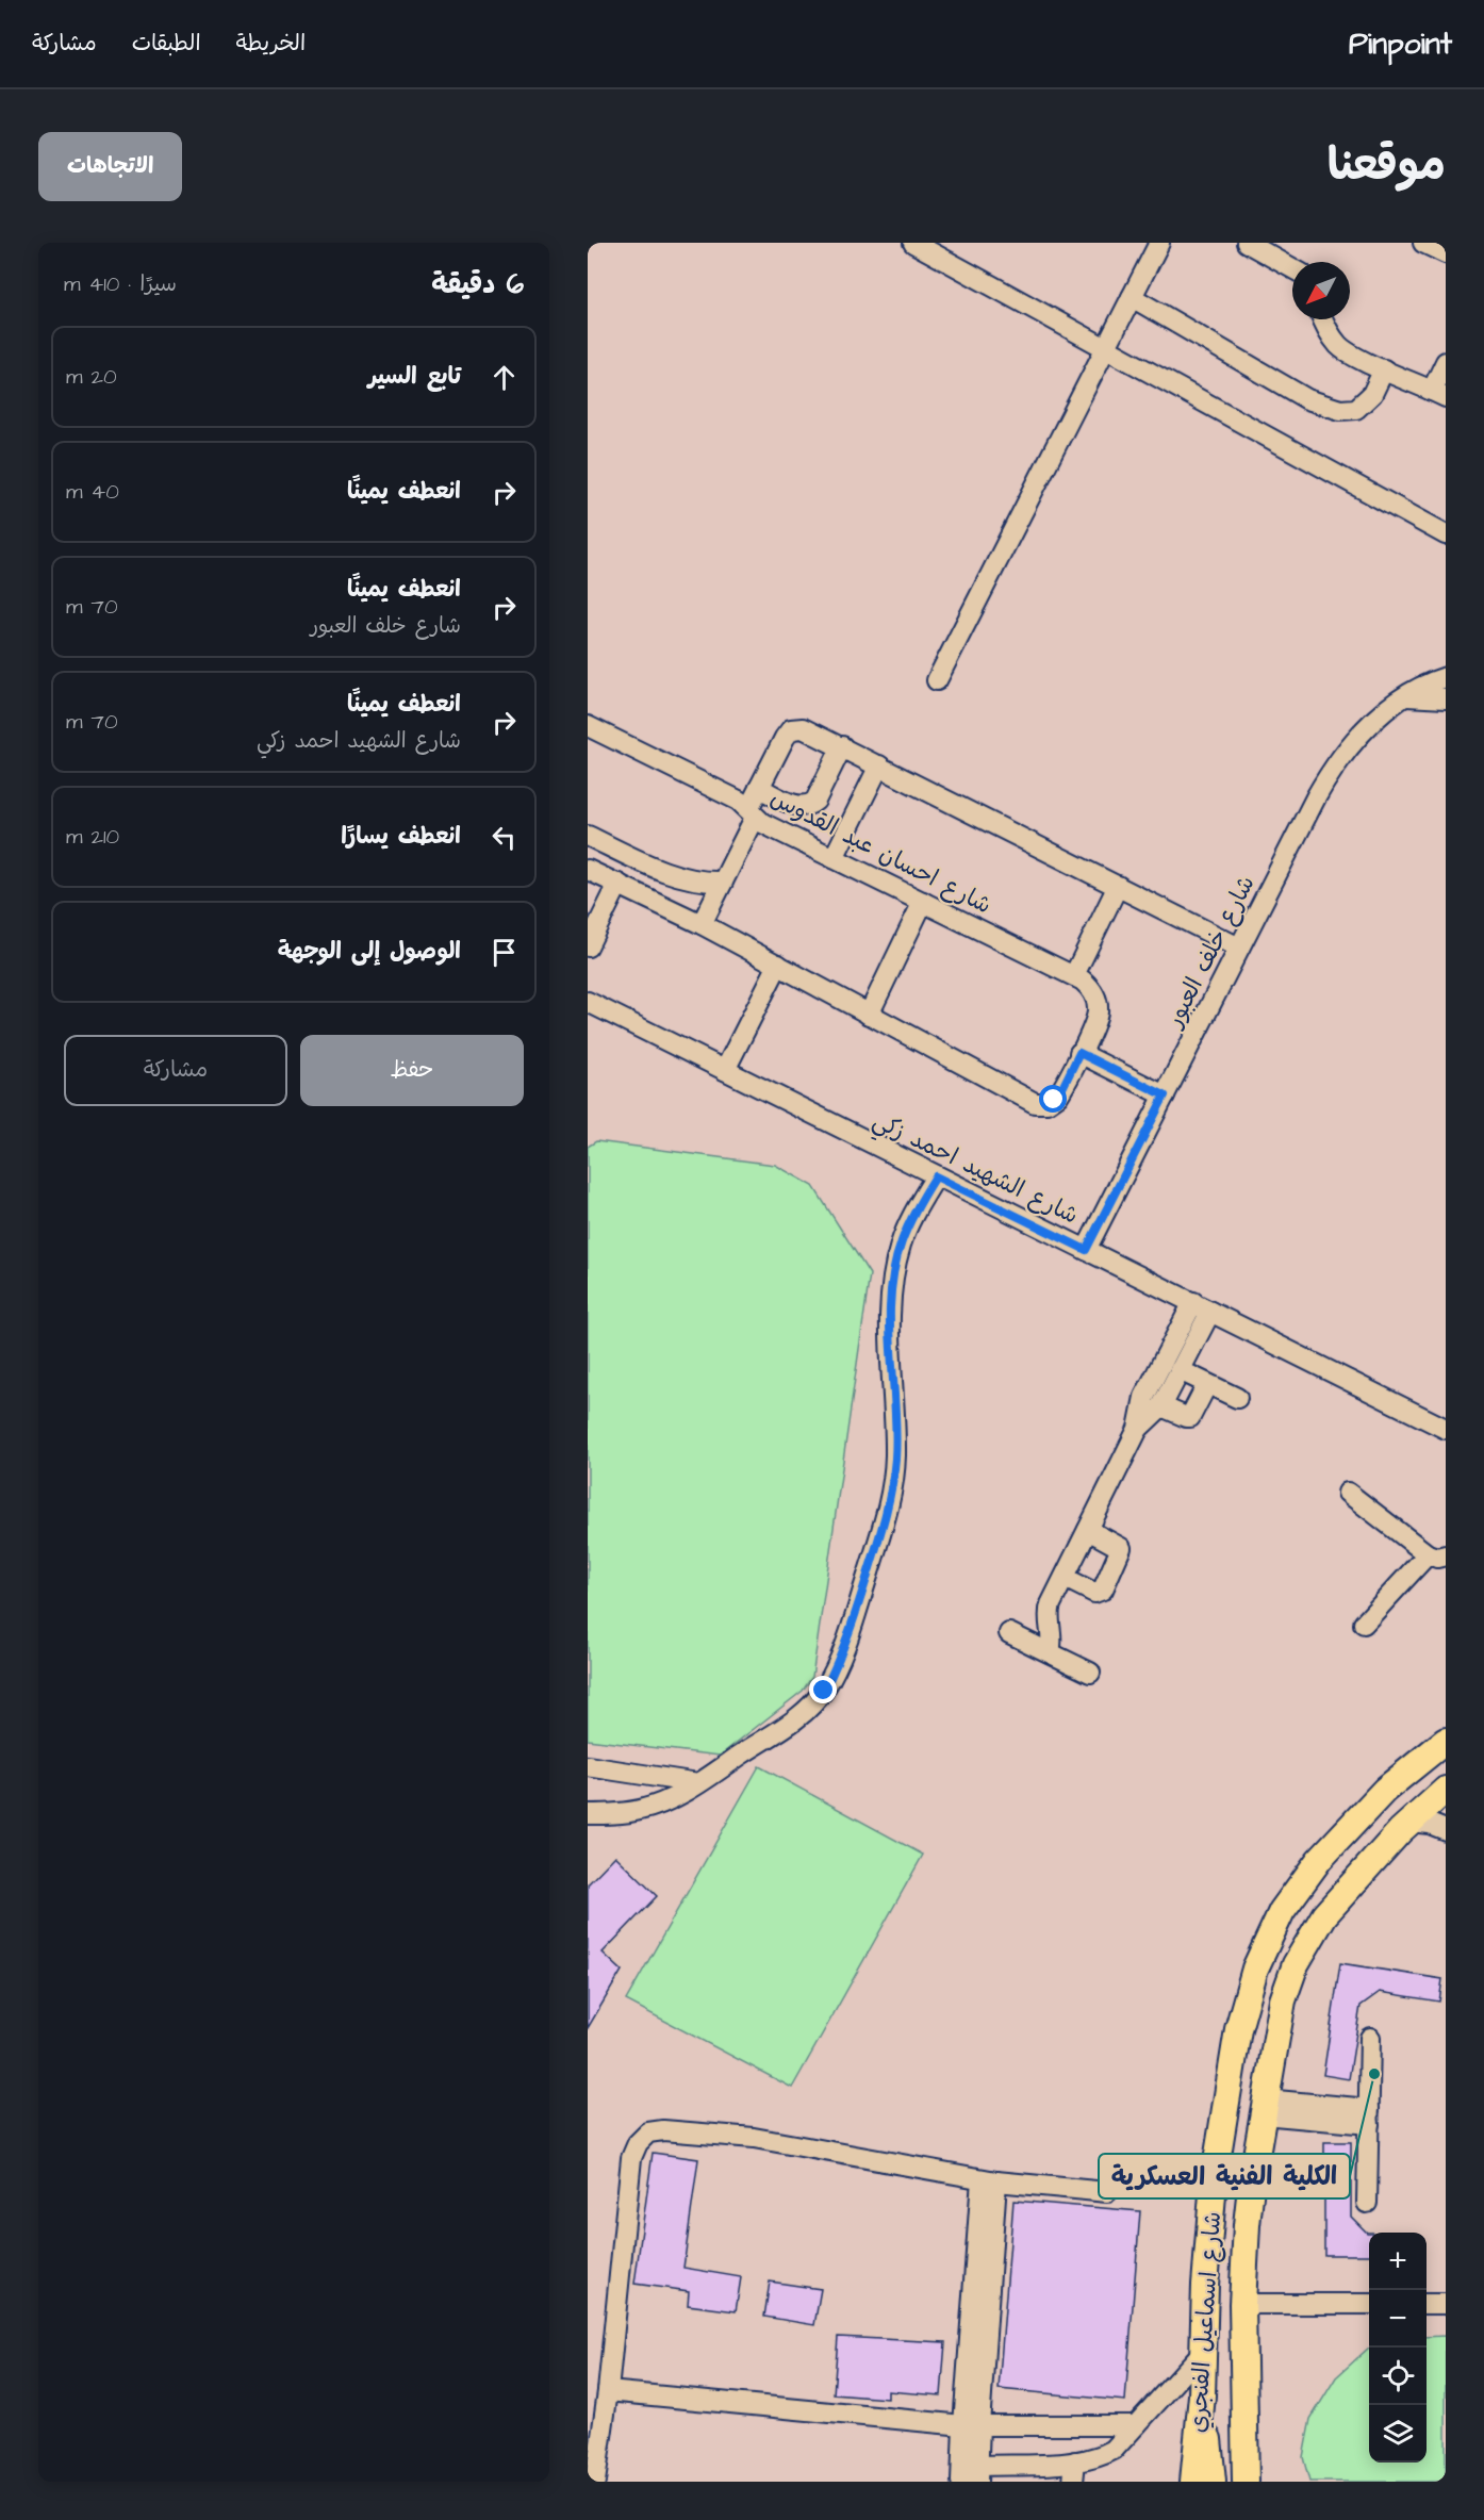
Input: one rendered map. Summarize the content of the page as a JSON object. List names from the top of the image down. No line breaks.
{"streets":{"main road":["شارع اسماعيل الفنجري"],"street":["شارع احسان عبد القدوس","شارع خلف العبور","شارع الشهيد احمد زكي"]},"crossings":[["شارع خلف العبور","شارع الشهيد احمد زكي"]],"places":["الكلية الفنية العسكرية"],"north":"bottom left","page":{"header":"Pinpoint","nav":["الخريطة","الطبقات","مشاركة"],"title":"موقعنا","buttons":["الاتجاهات",["حفظ","مشاركة"]],"heading":["6 دقيقة","سيرًا · 410 m"],"list":[["تابع السير","20 m"],["انعطف يمينًا","40 m"],["انعطف يمينًا","شارع خلف العبور","70 m"],["انعطف يمينًا","شارع الشهيد احمد زكي","70 m"],["انعطف يسارًا","210 m"],"الوصول إلى الوجهة"],"map_buttons":["+","−"]}}
